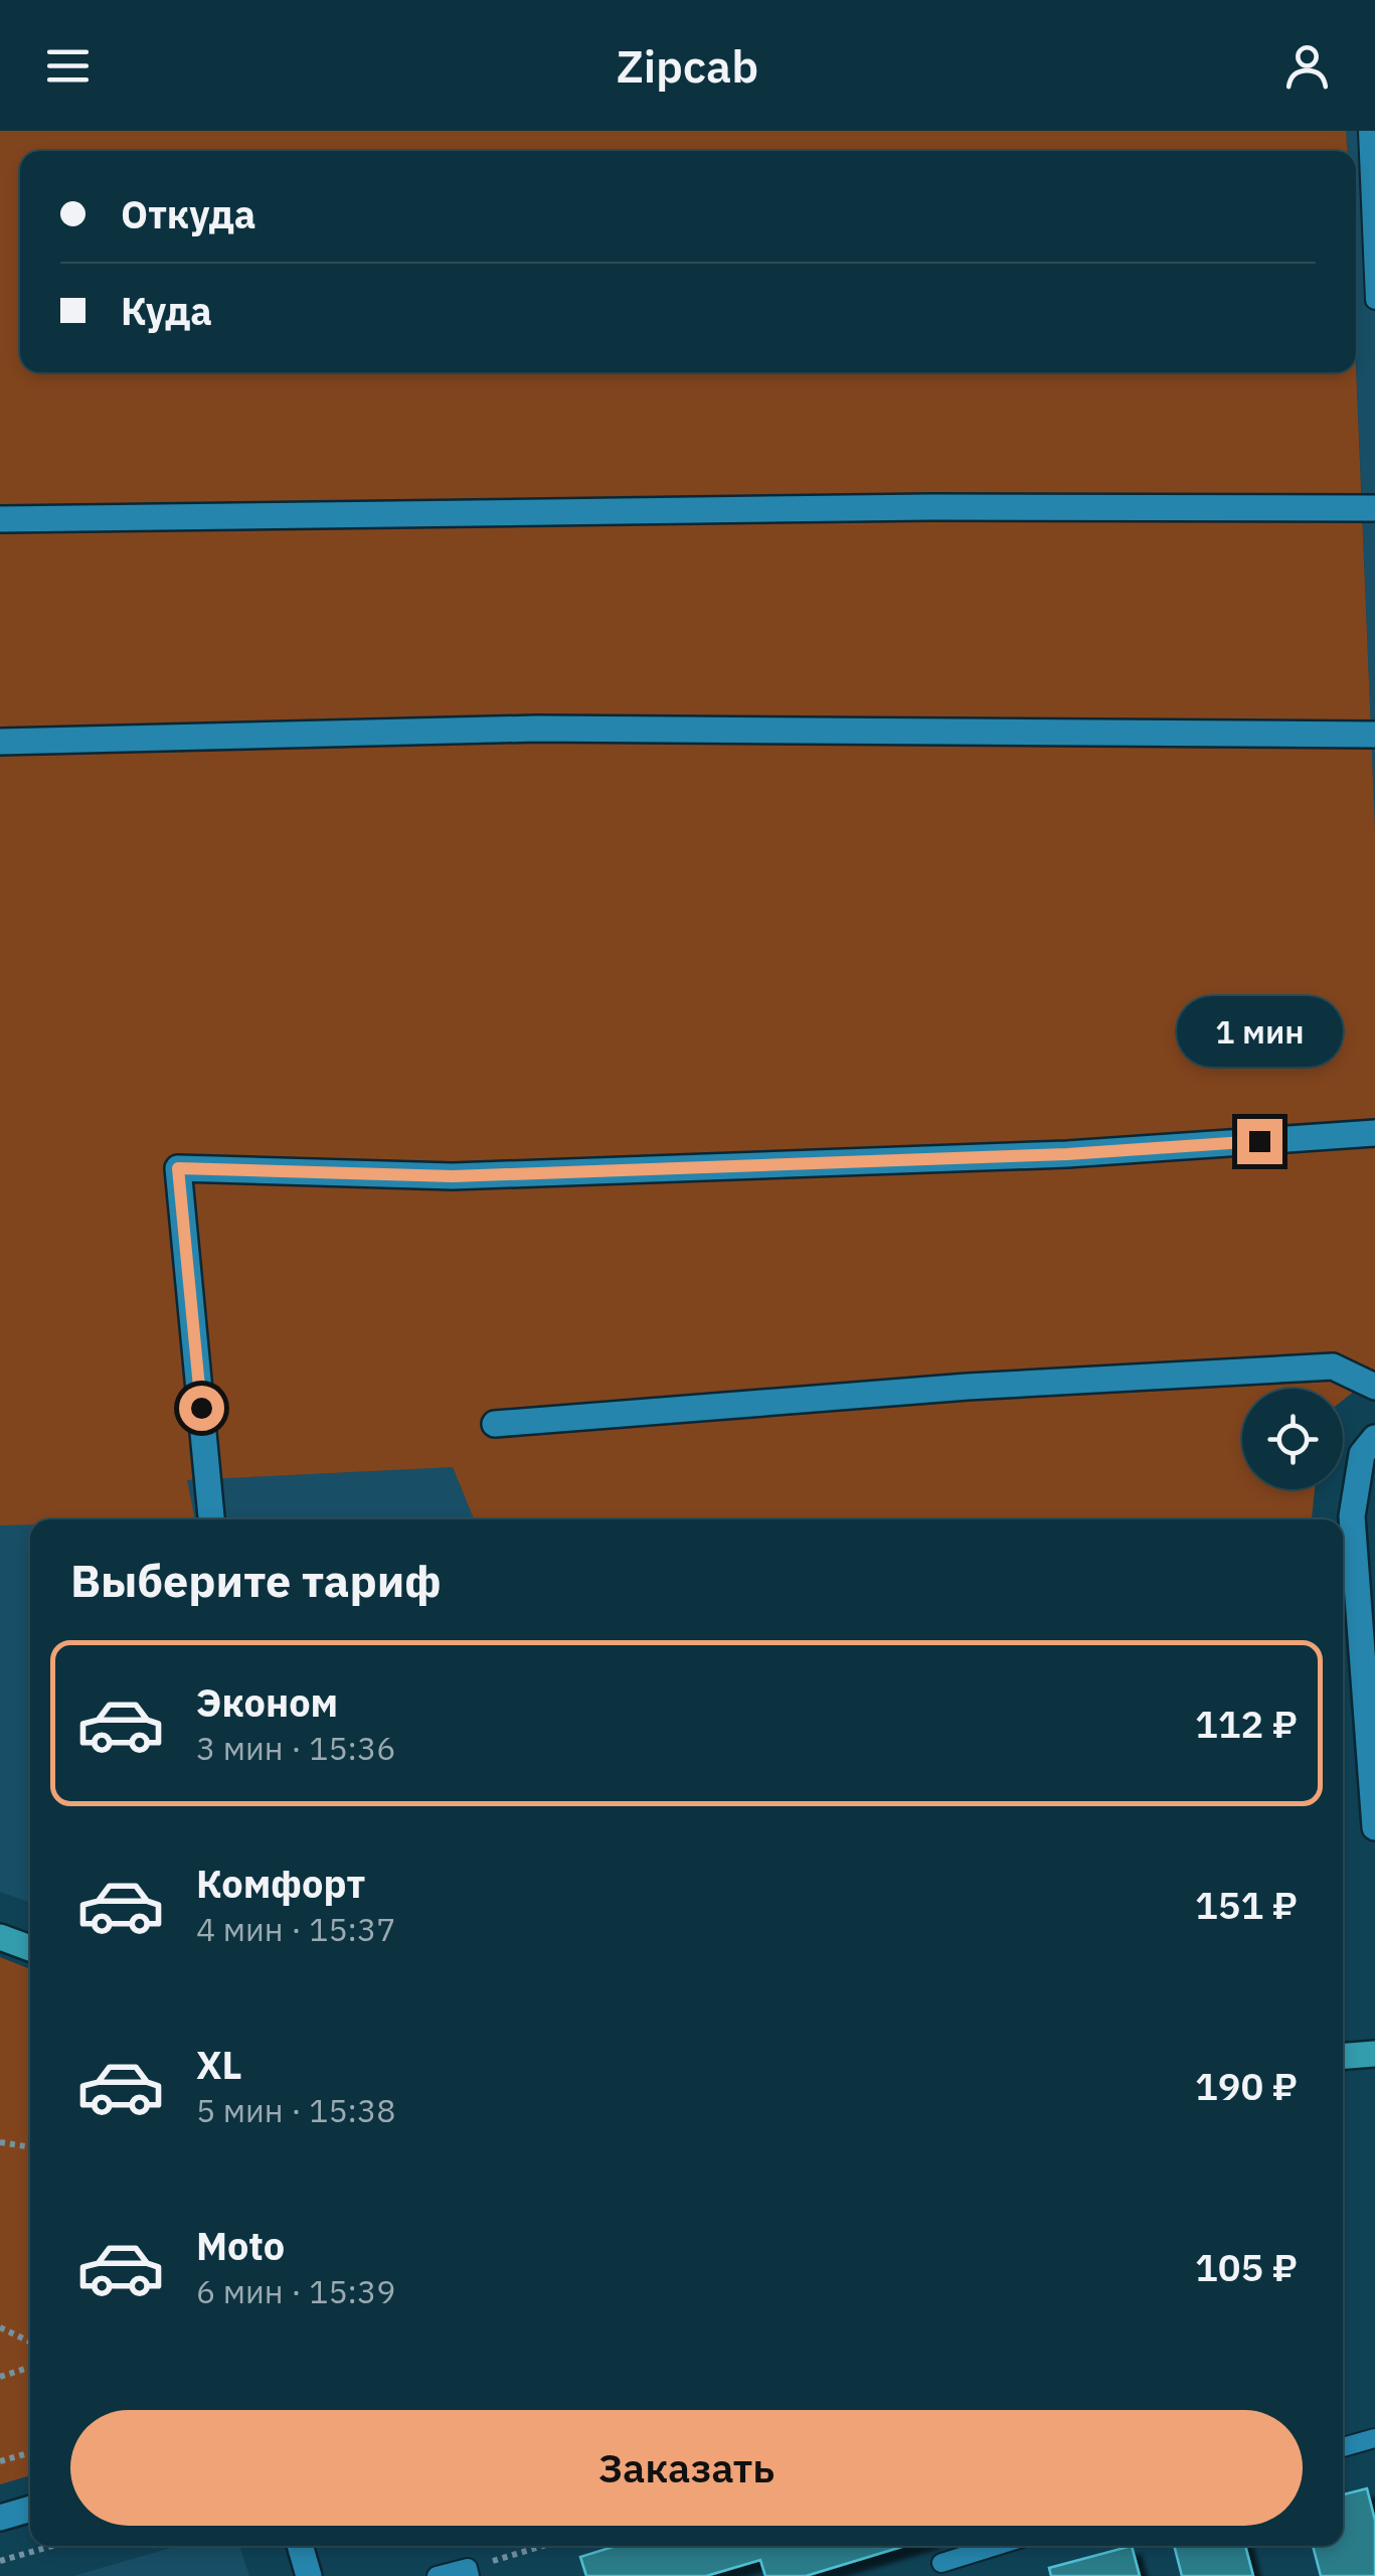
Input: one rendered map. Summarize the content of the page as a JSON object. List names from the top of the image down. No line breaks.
{"page":{"header":"Zipcab","banner":["Откуда","Куда"],"bubble":"1 мин","heading":"Выберите тариф","list":[{"name":"Эконом","note":"3 мин · 15:36","value":"112 ₽"},{"name":"Комфорт","note":"4 мин · 15:37","value":"151 ₽"},{"name":"XL","note":"5 мин · 15:38","value":"190 ₽"},{"name":"Moto","note":"6 мин · 15:39","value":"105 ₽"}],"buttons":"Заказать"}}
